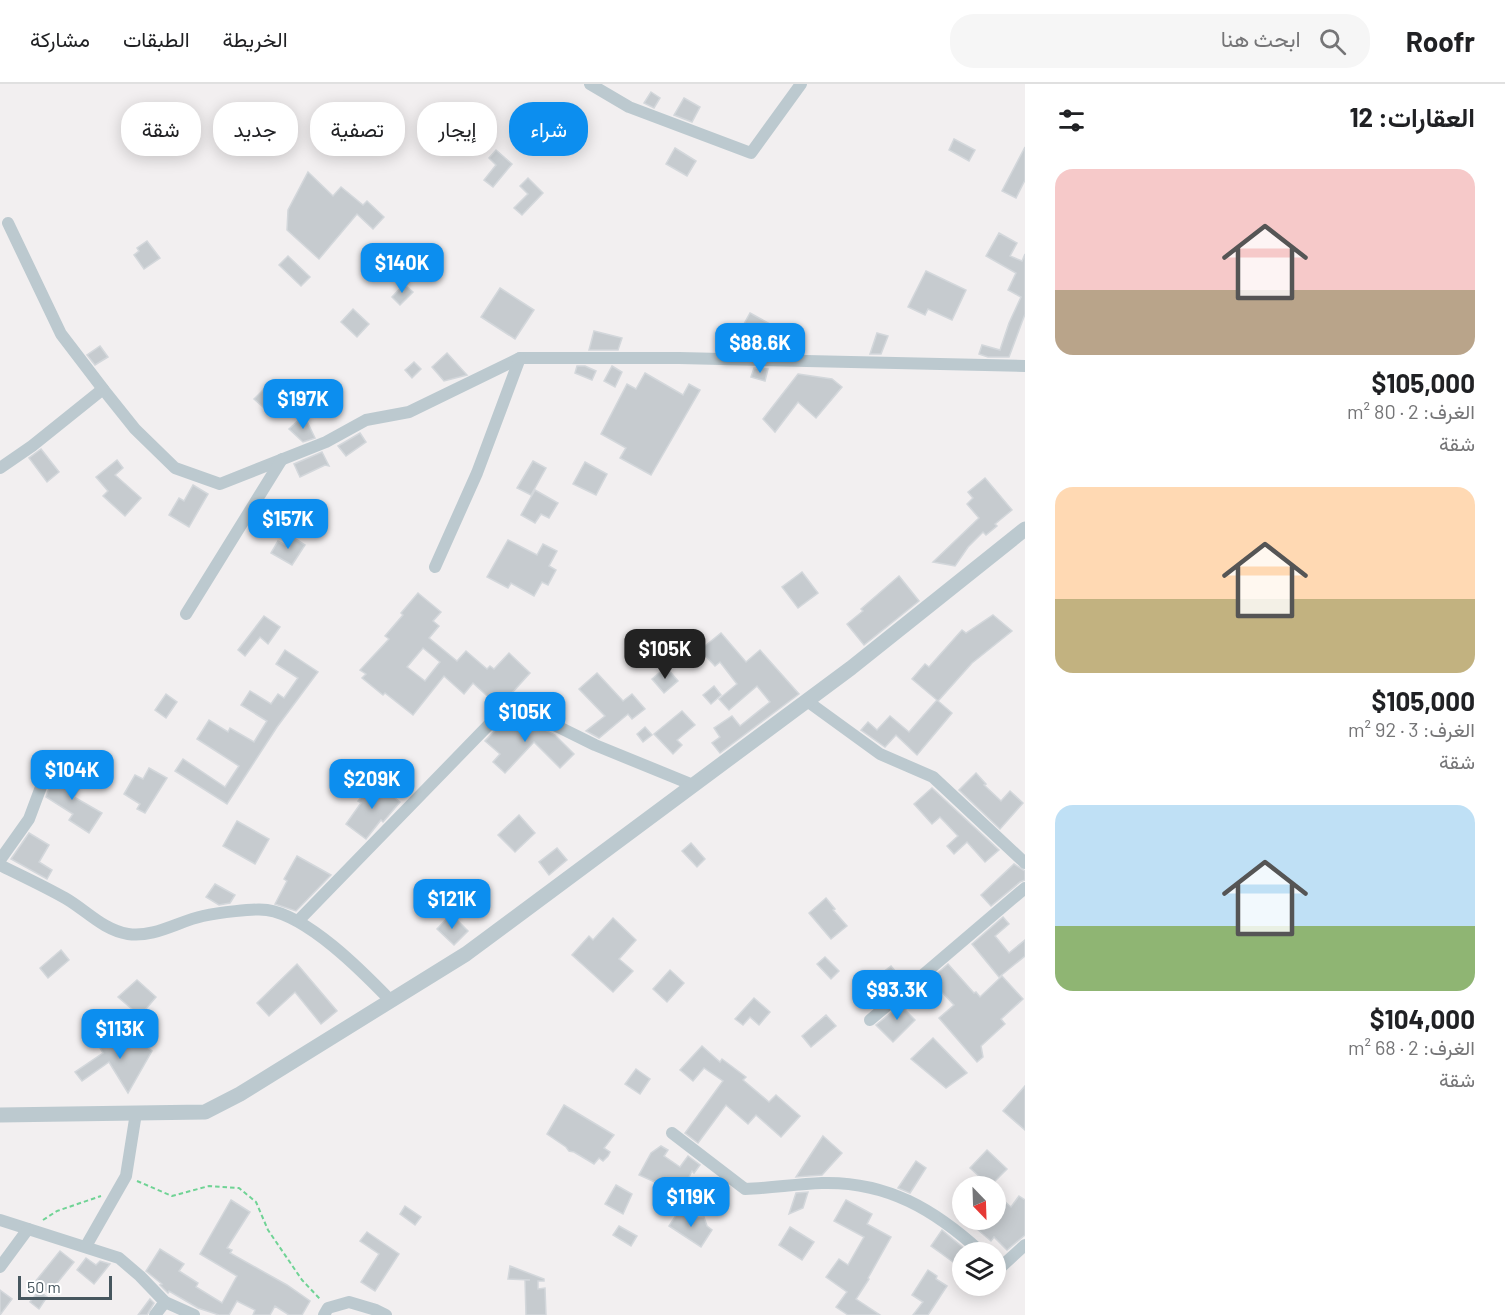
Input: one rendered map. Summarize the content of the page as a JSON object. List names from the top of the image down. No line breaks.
{"scale_bar":"50 m","north":"bottom right","page":{"header":"Roofr","search":"ابحث هنا","nav":["الخريطة","الطبقات","مشاركة"],"heading":"العقارات: 12","chip":["شراء","إيجار","تصفية","جديد","شقة"],"list":[{"name":"$105,000","note":"الغرف: 2 · 80 m² · شقة"},{"name":"$105,000","note":"الغرف: 3 · 92 m² · شقة"},{"name":"$104,000","note":"الغرف: 2 · 68 m² · شقة"}],"price":["$140K","$88.6K","$197K","$157K","$105K","$105K","$104K","$209K","$121K","$93.3K","$113K","$119K"],"scale":"50 m"}}
